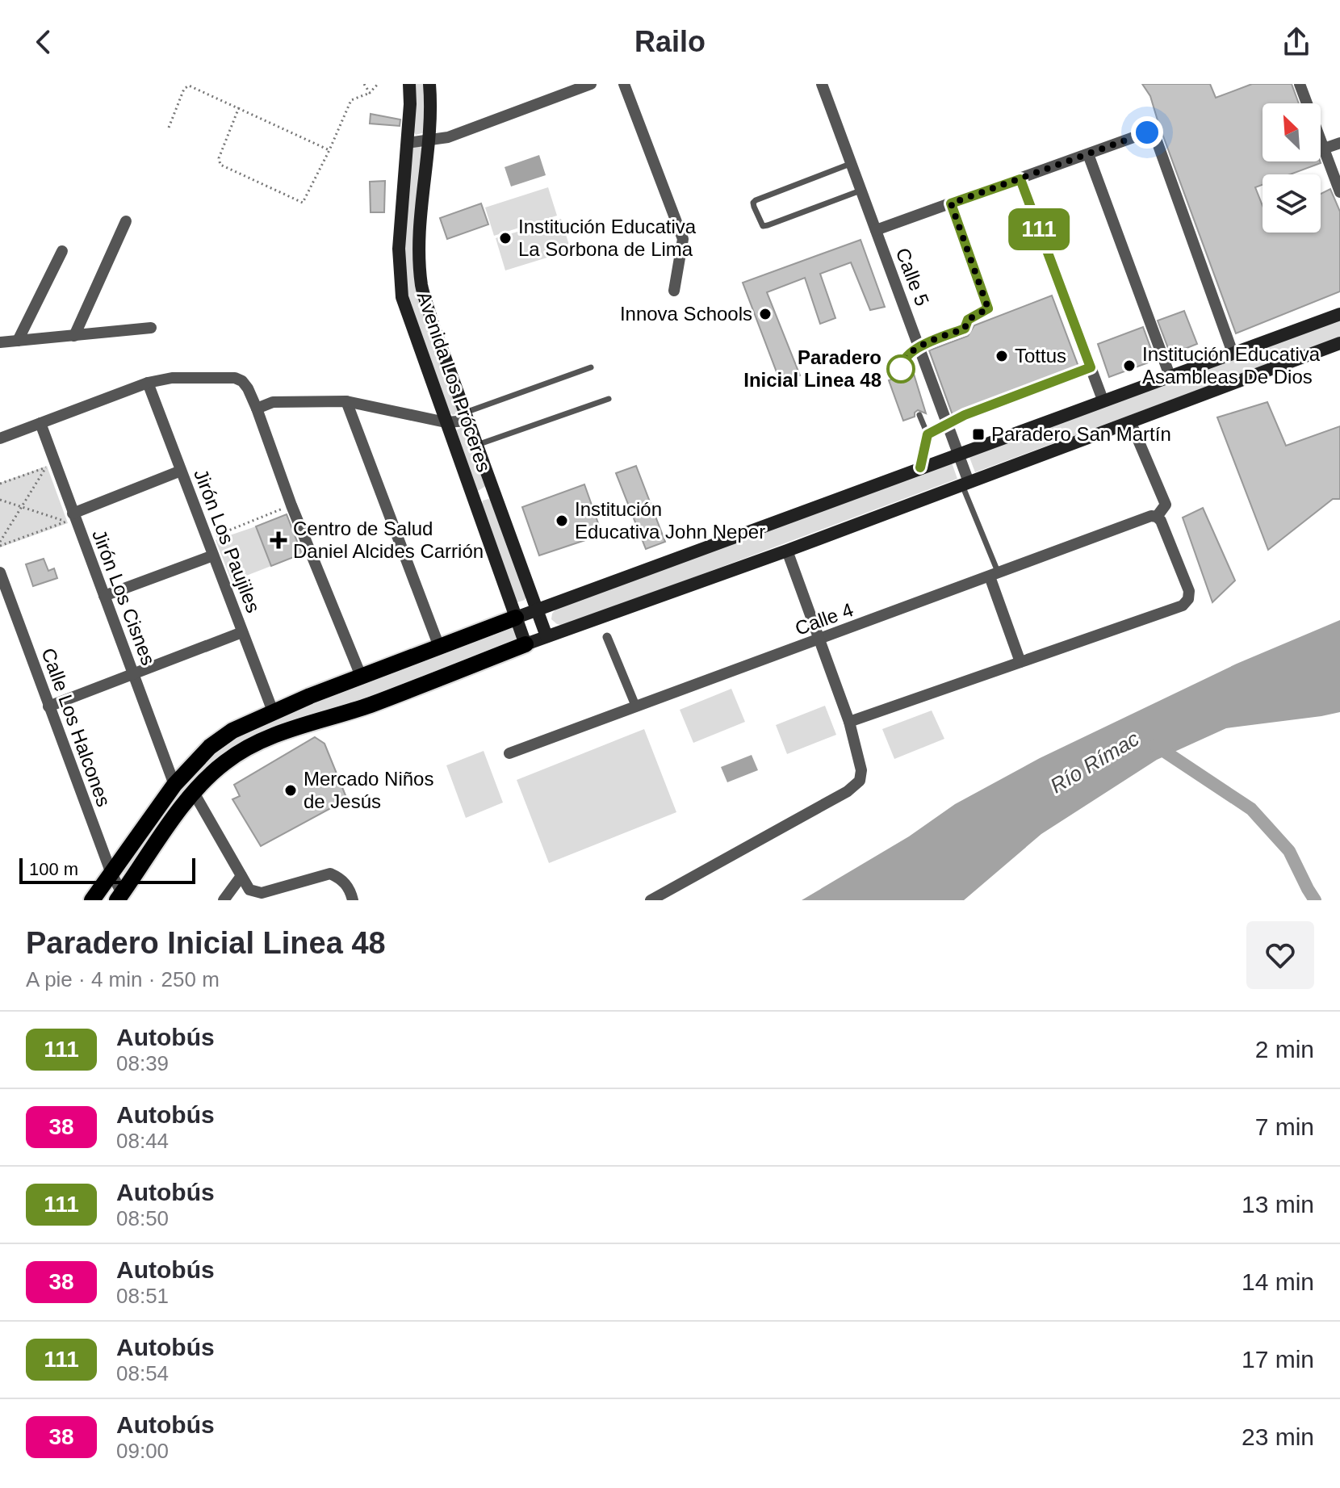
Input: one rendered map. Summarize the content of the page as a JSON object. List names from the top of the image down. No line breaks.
{"streets":{"main road":["Avenida Los Próceres"],"street":["Calle 5","Jirón Los Paujiles","Jirón Los Cisnes","Calle 4","Calle Los Halcones"]},"water":["Río Rímac"],"places":{"other":["Institución Educativa La Sorbona de Lima","Innova Schools","Tottus","Institución Educativa Asambleas De Dios","Paradero Inicial Linea 48","Institución Educativa John Neper","Mercado Niños de Jesús"],"transit":["Paradero San Martín"],"health":["Centro de Salud Daniel Alcides Carrión"]},"lines":["bus line 111"],"scale_bar":"100 m","north":"top left","page":{"header":"Railo","on_map":"111","scale":"100 m","heading":["Paradero Inicial Linea 48","A pie · 4 min · 250 m"],"list":[{"mark":"111","name":"Autobús","note":"08:39","value":"2 min"},{"mark":"38","name":"Autobús","note":"08:44","value":"7 min"},{"mark":"111","name":"Autobús","note":"08:50","value":"13 min"},{"mark":"38","name":"Autobús","note":"08:51","value":"14 min"},{"mark":"111","name":"Autobús","note":"08:54","value":"17 min"},{"mark":"38","name":"Autobús","note":"09:00","value":"23 min"}]}}
